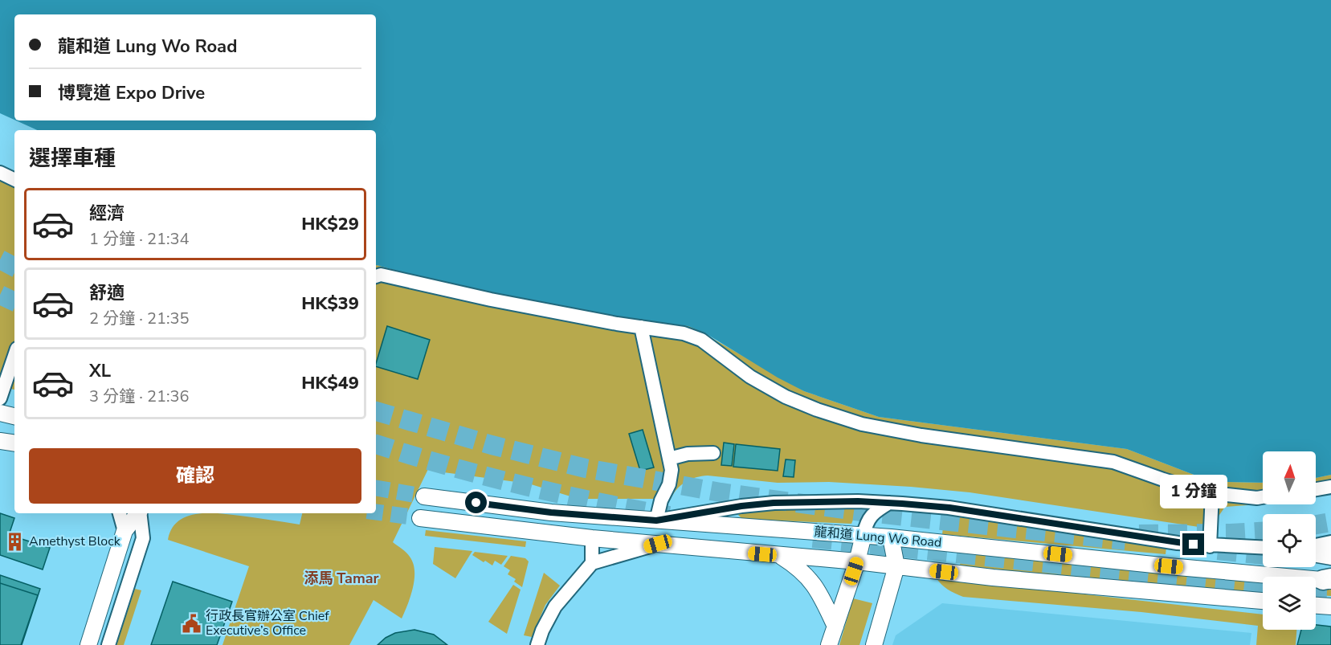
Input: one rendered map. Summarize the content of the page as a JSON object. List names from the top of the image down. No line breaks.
{"streets":{"main road":["龍和道 Lung Wo Road"]},"districts":["添馬 Tamar"],"places":{"building":["Amethyst Block"],"public building":["行政長官辦公室 Chief Executive’s Office"]},"north":"top","page":{"banner":["龍和道 Lung Wo Road","博覽道 Expo Drive"],"heading":"選擇車種","list":[{"name":"經濟","note":"1 分鐘 · 21:34","value":"HK$29"},{"name":"舒適","note":"2 分鐘 · 21:35","value":"HK$39"},{"name":"XL","note":"3 分鐘 · 21:36","value":"HK$49"}],"buttons":"確認","bubble":"1 分鐘"}}
